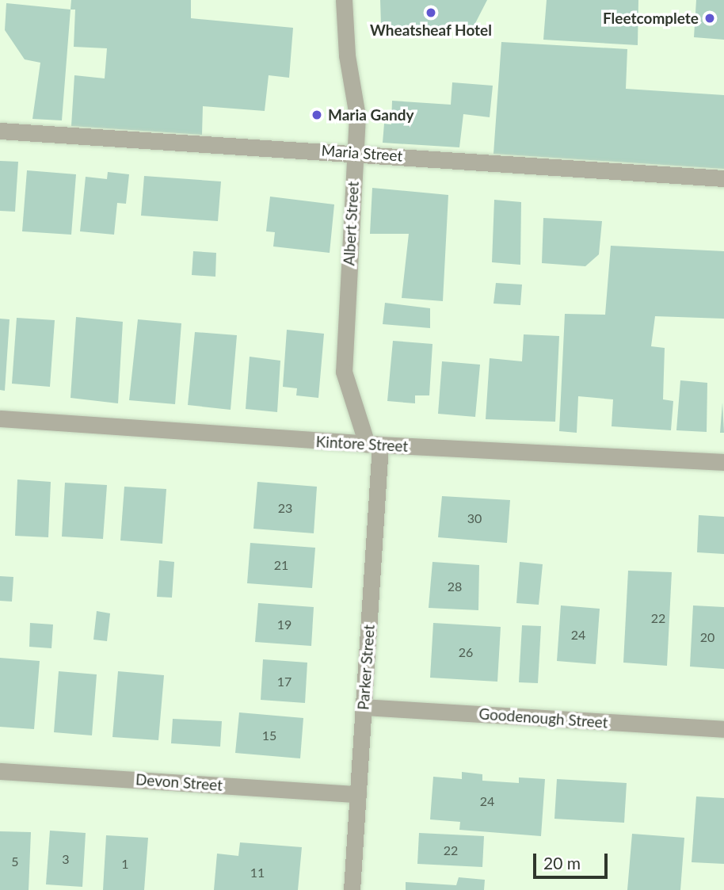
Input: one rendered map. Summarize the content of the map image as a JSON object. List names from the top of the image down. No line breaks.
{"streets":{"street":["Maria Street","Albert Street","Kintore Street","Parker Street","Goodenough Street","Devon Street"]},"crossings":[["Maria Street","Albert Street"],["Albert Street","Kintore Street"],["Albert Street","Parker Street"],["Kintore Street","Parker Street"],["Parker Street","Goodenough Street"],["Parker Street","Devon Street"]],"places":["Wheatsheaf Hotel","Fleetcomplete","Maria Gandy"],"house_numbers":["23","30","21","28","22","19","24","20","26","17","15","24","22","3","5","1","11"],"scale_bar":"20 m"}
